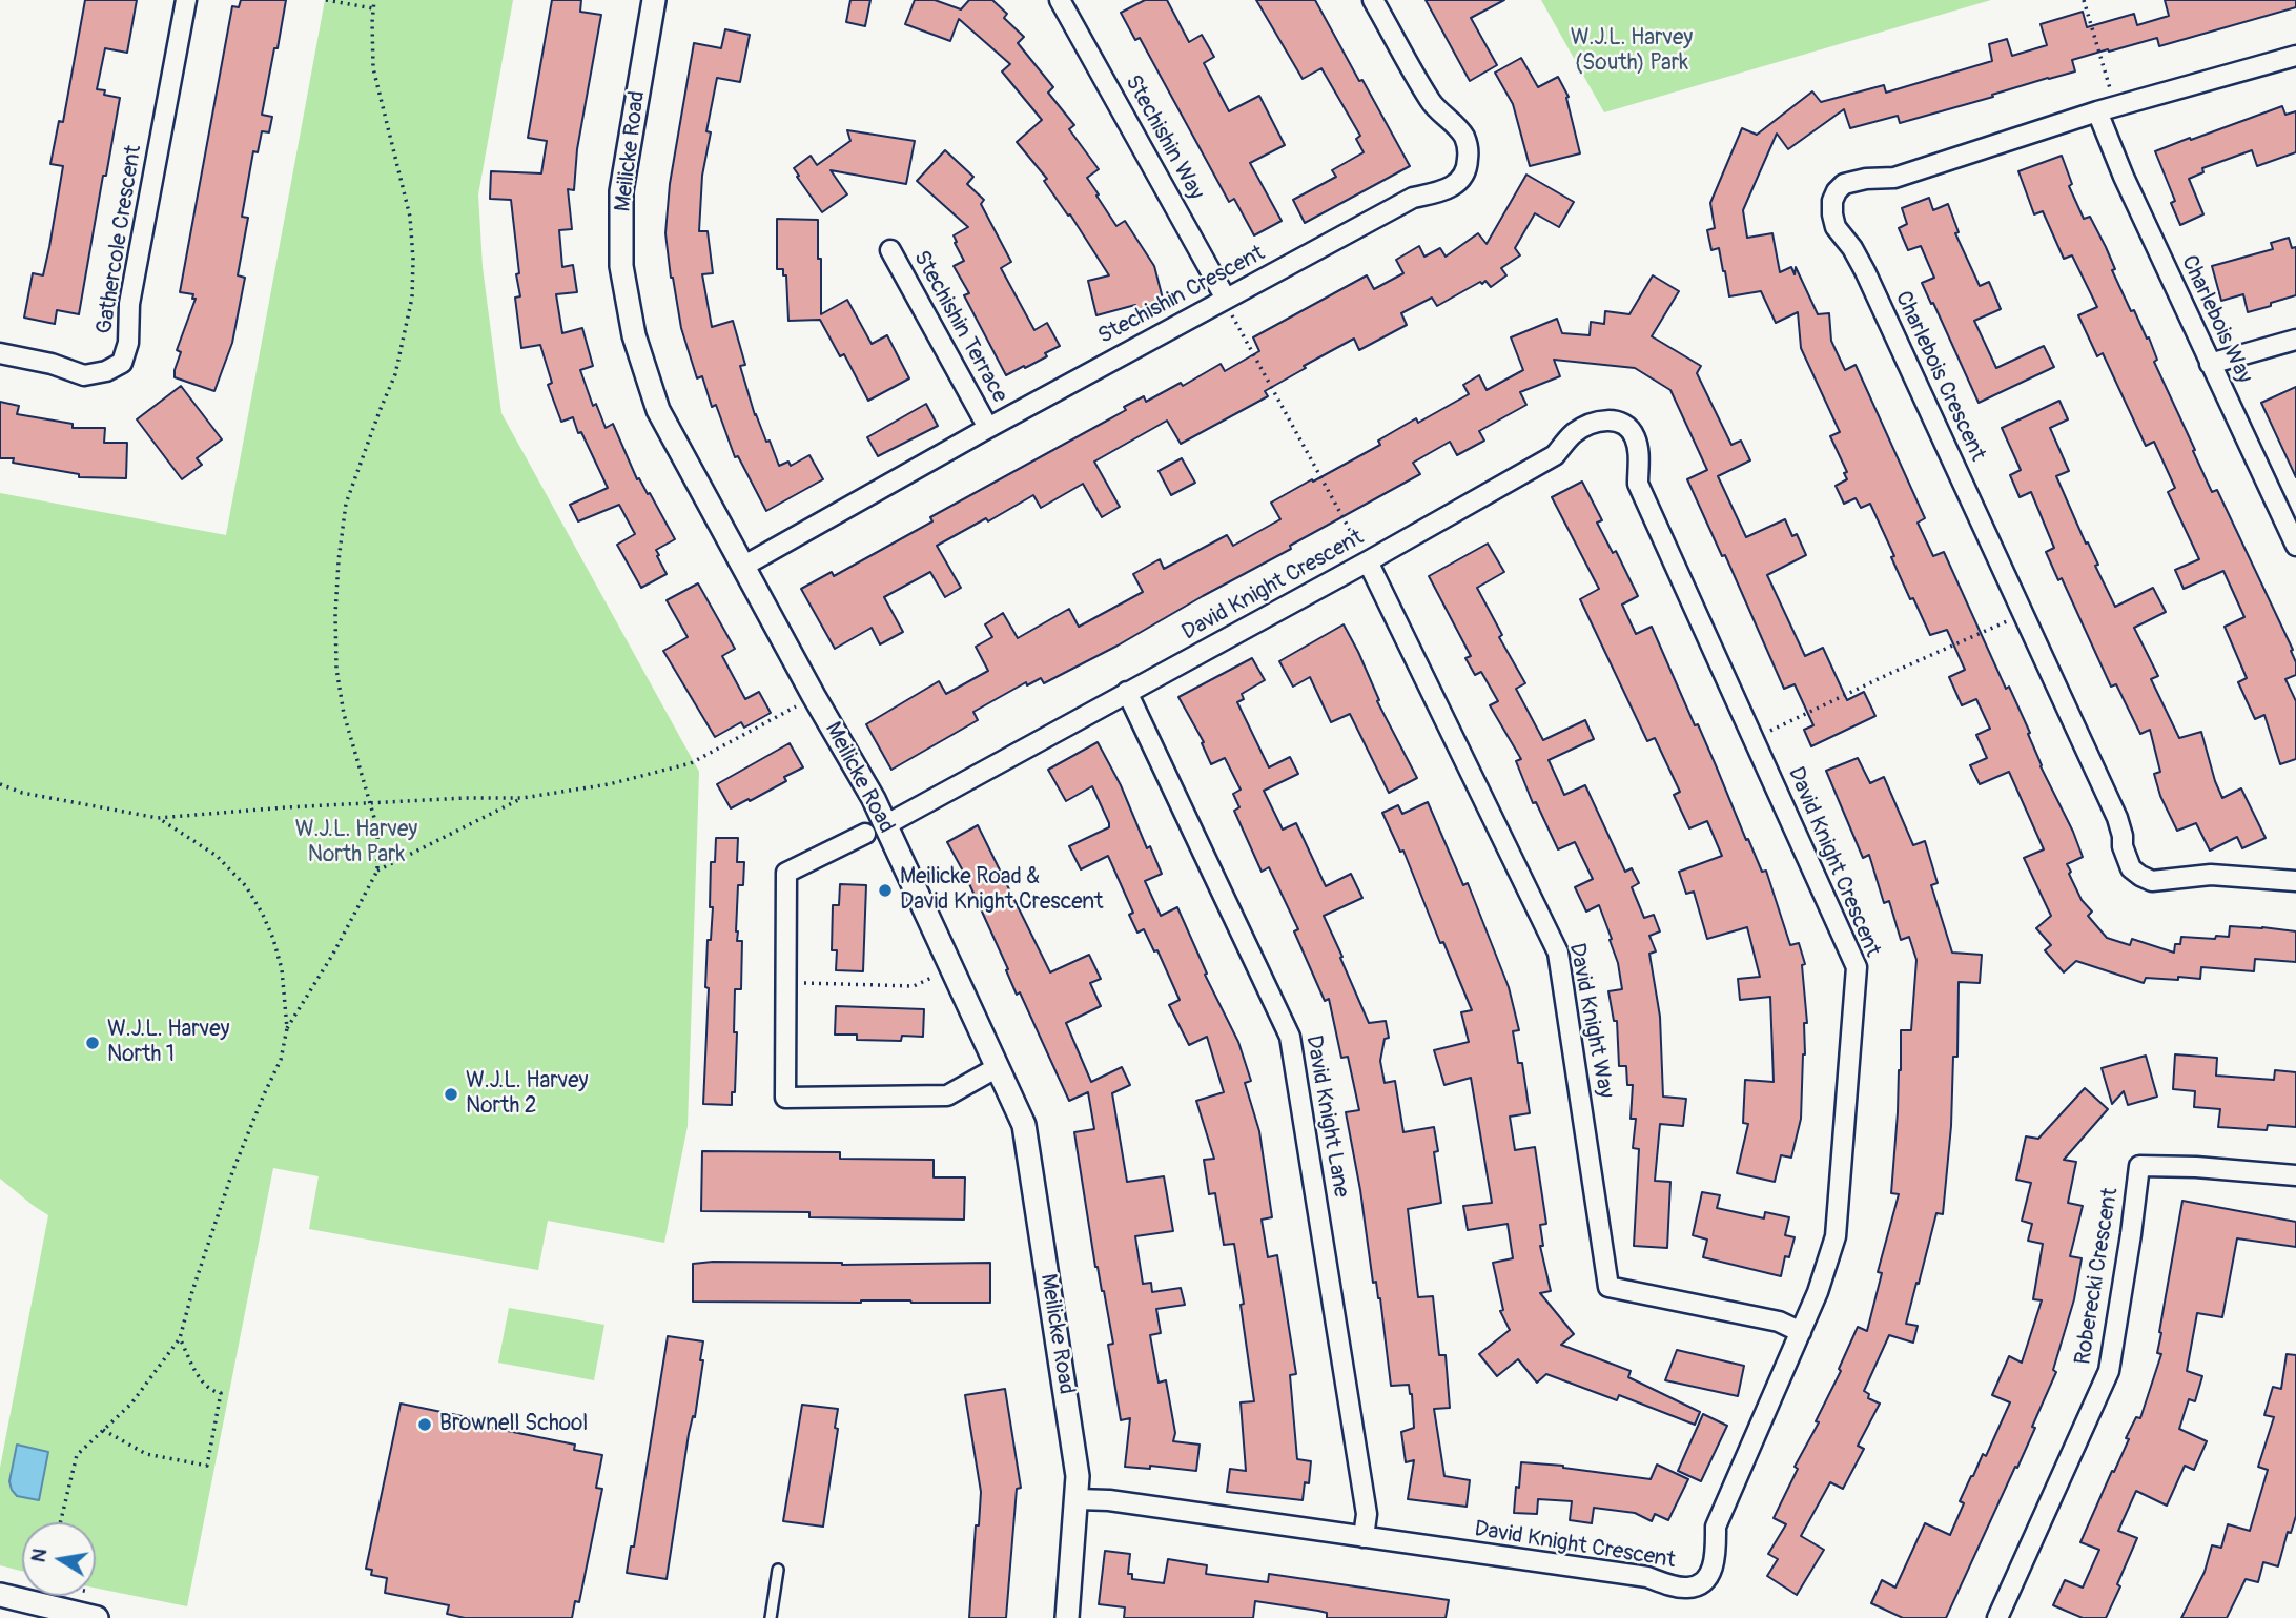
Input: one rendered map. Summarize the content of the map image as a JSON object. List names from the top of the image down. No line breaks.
{"streets":{"street":["Stechishin Way","Meilicke Road","Gathercole Crescent","Stechishin Crescent","Charlebois Way","Stechishin Terrace","Charlebois Crescent","David Knight Crescent","David Knight Way","David Knight Lane","Roberecki Crescent"]},"crossings":[["Stechishin Way","Stechishin Crescent"],["Meilicke Road","Stechishin Crescent"],["Meilicke Road","David Knight Crescent"],["Stechishin Crescent","Stechishin Terrace"],["Charlebois Way","Charlebois Crescent"],["David Knight Crescent","David Knight Way"],["David Knight Crescent","David Knight Lane"]],"parks":["W.J.L. Harvey (South) Park","W.J.L. Harvey North Park"],"places":["Meilicke Road & David Knight Crescent","W.J.L. Harvey North 1","W.J.L. Harvey North 2","Brownell School"],"north":"left"}
